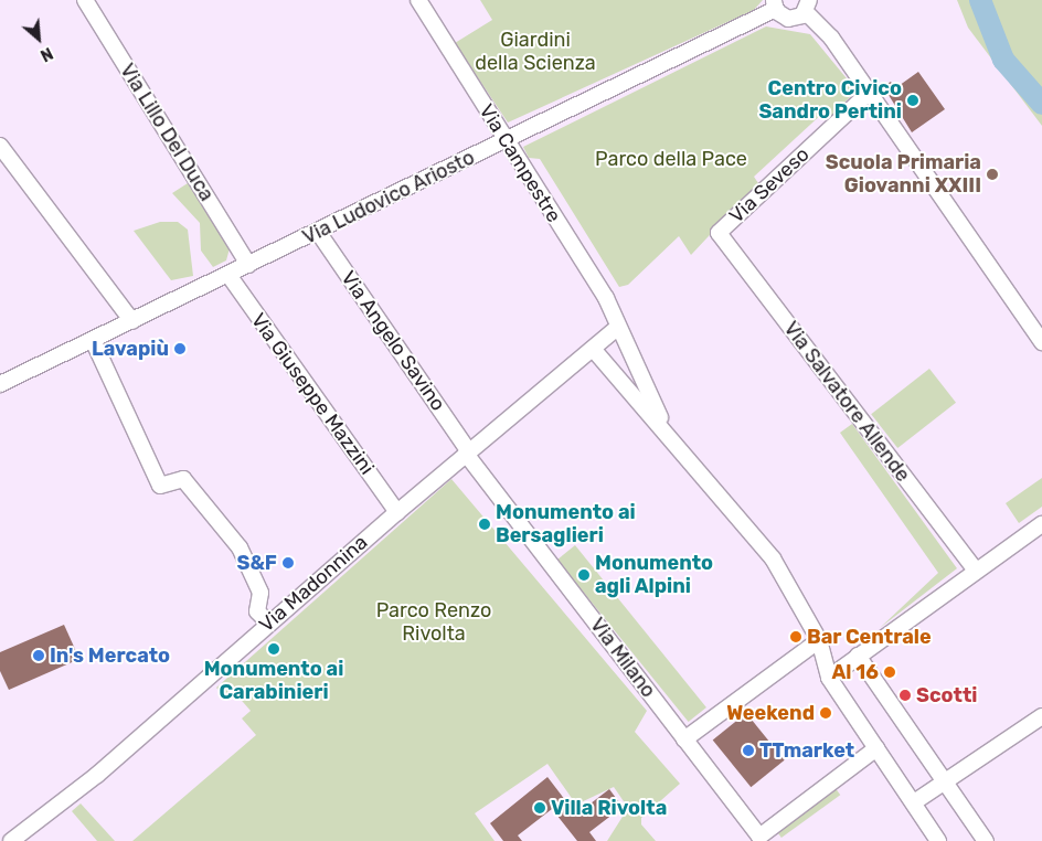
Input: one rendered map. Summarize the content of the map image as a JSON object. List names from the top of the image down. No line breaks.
{"streets":{"street":["Via Lillo Del Duca","Via Campestre","Via Seveso","Via Ludovico Ariosto","Via Angelo Savino","Via Giuseppe Mazzini","Via Salvatore Allende","Via Madonnina","Via Milano"]},"crossings":[["Via Lillo Del Duca","Via Ludovico Ariosto"],["Via Campestre","Via Ludovico Ariosto"],["Via Campestre","Via Madonnina"],["Via Seveso","Via Salvatore Allende"],["Via Ludovico Ariosto","Via Angelo Savino"],["Via Ludovico Ariosto","Via Giuseppe Mazzini"],["Via Angelo Savino","Via Madonnina"],["Via Angelo Savino","Via Milano"],["Via Giuseppe Mazzini","Via Madonnina"],["Via Madonnina","Via Milano"]],"parks":["Giardini della Scienza","Parco della Pace","Parco Renzo Rivolta"],"places":["Centro Civico Sandro Pertini","Scuola Primaria Giovanni XXIII","Lavapiù","Monumento ai Bersaglieri","S&F","Monumento agli Alpini","Bar Centrale","Monumento ai Carabinieri","In's Mercato","Al 16","Scotti","Weekend","TTmarket","Villa Rivolta"],"north":"bottom right"}
